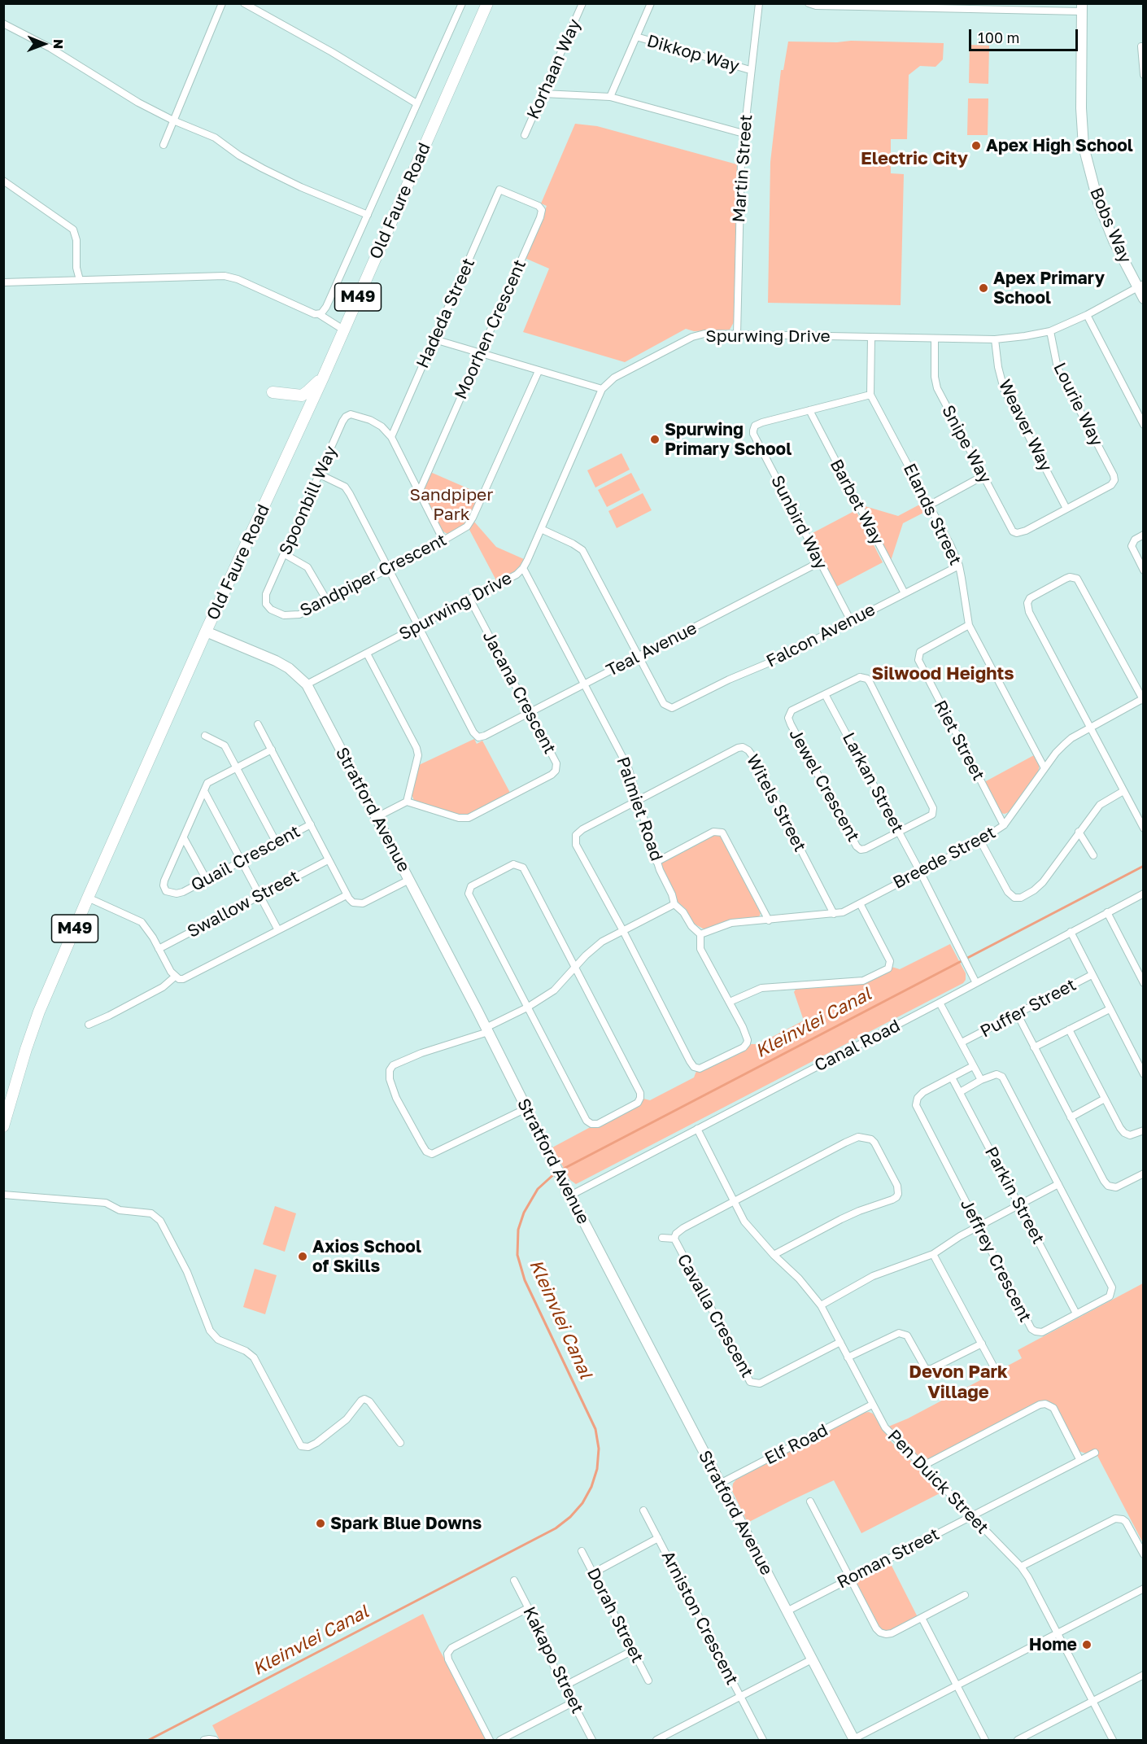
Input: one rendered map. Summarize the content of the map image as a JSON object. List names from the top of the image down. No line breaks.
{"streets":{"main road":["Old Faure Road","M49"],"street":["Dikkop Way","Korhaan Way","Martin Street","Bobs Way","Hadeda Street","Moorhen Crescent","Spurwing Drive","Lourie Way","Weaver Way","Snipe Way","Spoonbill Way","Barbet Way","Elands Street","Sunbird Way","Sandpiper Crescent","Falcon Avenue","Teal Avenue","Jacana Crescent","Riet Street","Larkan Street","Jewel Crescent","Witels Street","Palmiet Road","Stratford Avenue","Breede Street","Quail Crescent","Swallow Street","Puffer Street","Canal Road","Parkin Street","Jeffrey Crescent","Cavalla Crescent","Elf Road","Pen Duick Street","Roman Street","Dorah Street","Arniston Crescent","Kakapo Street"]},"crossings":[["Dikkop Way","Martin Street"],["Martin Street","Spurwing Drive"],["Old Faure Road","Stratford Avenue"],["Bobs Way","Spurwing Drive"],["Hadeda Street","Moorhen Crescent"],["Hadeda Street","Spoonbill Way"],["Spurwing Drive","Lourie Way"],["Spurwing Drive","Weaver Way"],["Spurwing Drive","Snipe Way"],["Spurwing Drive","Elands Street"],["Spurwing Drive","Teal Avenue"],["Spurwing Drive","Jacana Crescent"],["Spurwing Drive","Palmiet Road"],["Spurwing Drive","Stratford Avenue"],["Lourie Way","Weaver Way"],["Lourie Way","Snipe Way"],["Weaver Way","Snipe Way"],["Spoonbill Way","Sandpiper Crescent"],["Barbet Way","Sunbird Way"],["Barbet Way","Falcon Avenue"],["Elands Street","Falcon Avenue"],["Elands Street","Riet Street"],["Elands Street","Breede Street"],["Sunbird Way","Falcon Avenue"],["Sunbird Way","Teal Avenue"],["Falcon Avenue","Teal Avenue"],["Teal Avenue","Jacana Crescent"],["Teal Avenue","Palmiet Road"],["Riet Street","Breede Street"],["Larkan Street","Jewel Crescent"],["Larkan Street","Breede Street"],["Larkan Street","Canal Road"],["Witels Street","Palmiet Road"],["Witels Street","Breede Street"],["Palmiet Road","Breede Street"],["Stratford Avenue","Canal Road"],["Stratford Avenue","Elf Road"],["Stratford Avenue","Roman Street"],["Puffer Street","Canal Road"],["Canal Road","Pen Duick Street"],["Parkin Street","Jeffrey Crescent"],["Cavalla Crescent","Pen Duick Street"],["Elf Road","Pen Duick Street"],["Pen Duick Street","Roman Street"],["Dorah Street","Arniston Crescent"]],"districts":["Electric City","Silwood Heights","Devon Park Village"],"water":["Kleinvlei Canal"],"parks":["Sandpiper Park"],"places":["Apex High School","Apex Primary School","Spurwing Primary School","Axios School of Skills","Spark Blue Downs","Home"],"scale_bar":"100 m","north":"right"}
